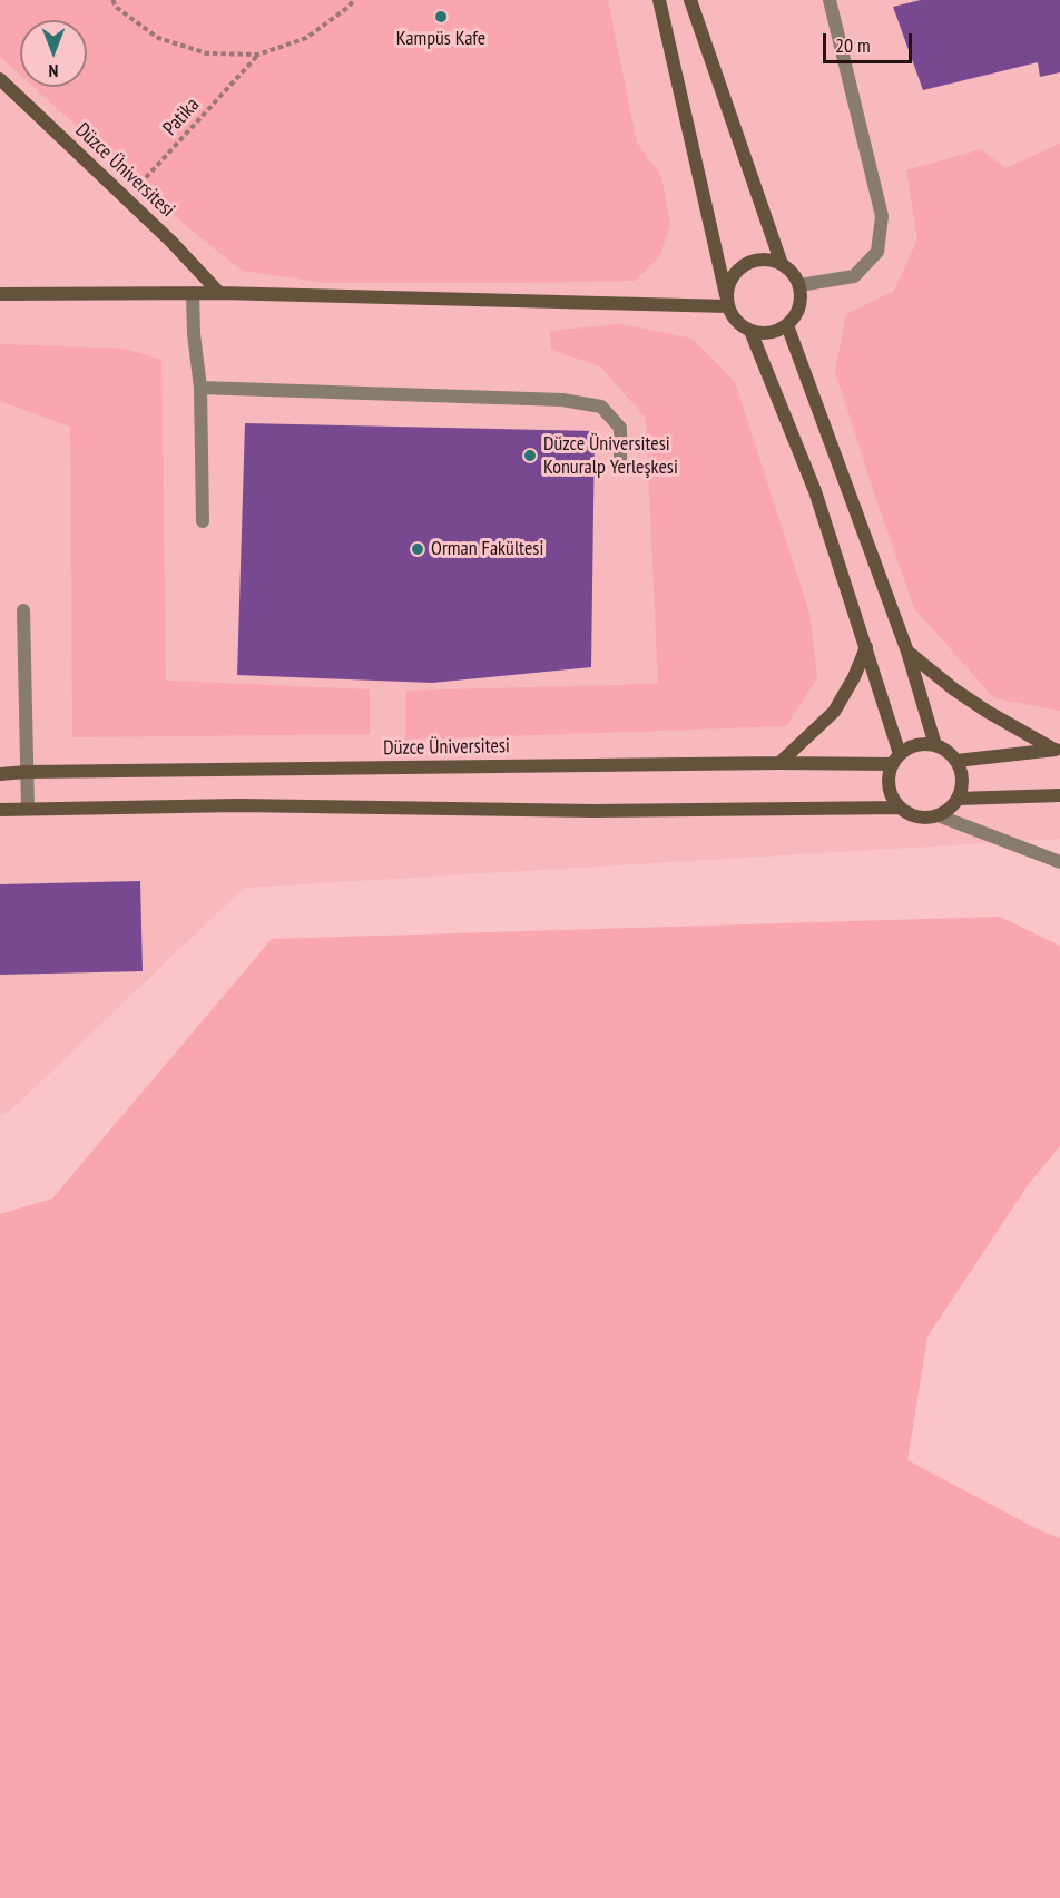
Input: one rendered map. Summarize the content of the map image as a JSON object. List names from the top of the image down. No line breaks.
{"streets":{"street":["Düzce Üniversitesi"],"path":["Patika"]},"crossings":[["Patika","Düzce Üniversitesi"]],"places":["Kampüs Kafe","Düzce Üniversitesi Konuralp Yerleşkesi","Orman Fakültesi"],"scale_bar":"20 m","north":"bottom"}
